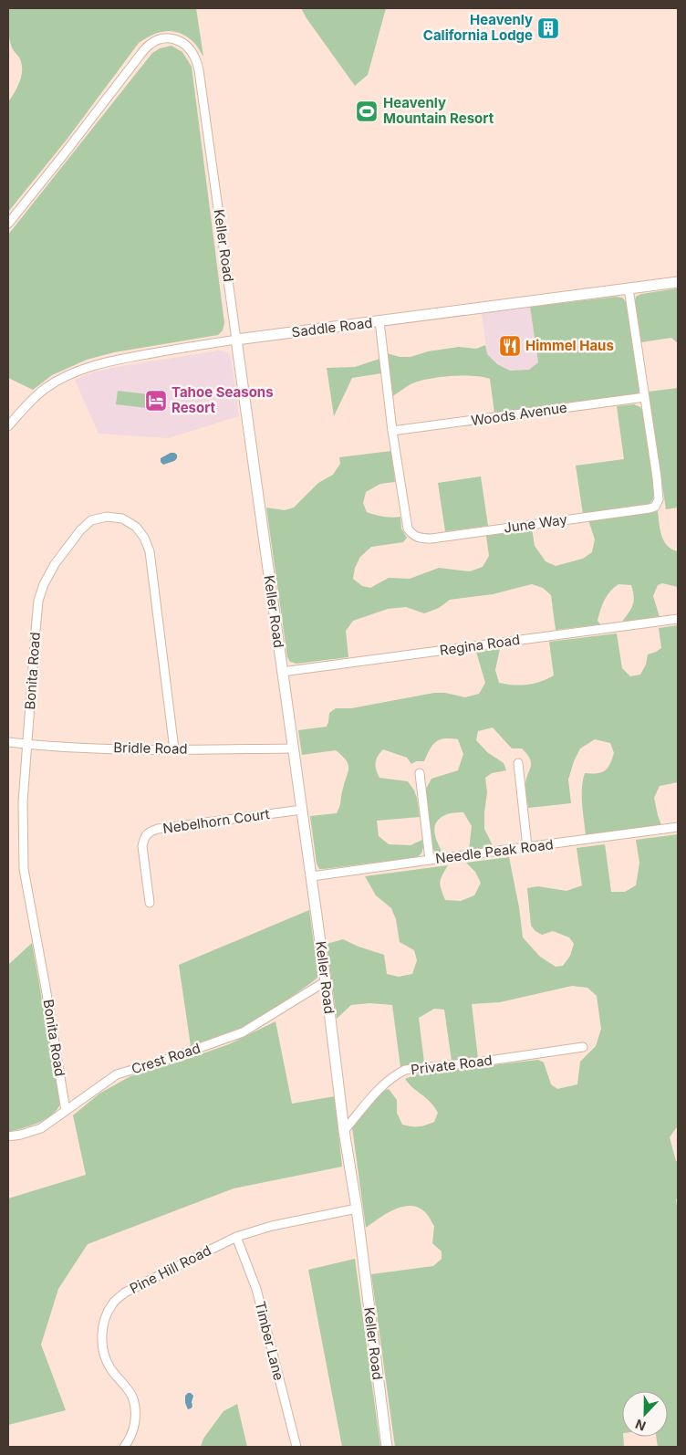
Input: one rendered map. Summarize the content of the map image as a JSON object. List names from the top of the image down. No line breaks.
{"streets":{"street":["Keller Road","Saddle Road","Woods Avenue","June Way","Regina Road","Bonita Road","Bridle Road","Nebelhorn Court","Needle Peak Road","Crest Road","Private Road","Pine Hill Road","Timber Lane"]},"crossings":[["Keller Road","Saddle Road"],["Keller Road","Regina Road"],["Keller Road","Bridle Road"],["Keller Road","Nebelhorn Court"],["Keller Road","Needle Peak Road"],["Keller Road","Crest Road"],["Keller Road","Private Road"],["Keller Road","Pine Hill Road"],["Saddle Road","June Way"],["Woods Avenue","June Way"],["Bonita Road","Bridle Road"],["Bonita Road","Crest Road"],["Pine Hill Road","Timber Lane"]],"places":{"building":["Heavenly California Lodge"],"sports":["Heavenly Mountain Resort"],"restaurant":["Himmel Haus"],"hotel":["Tahoe Seasons Resort"]},"north":"bottom"}
